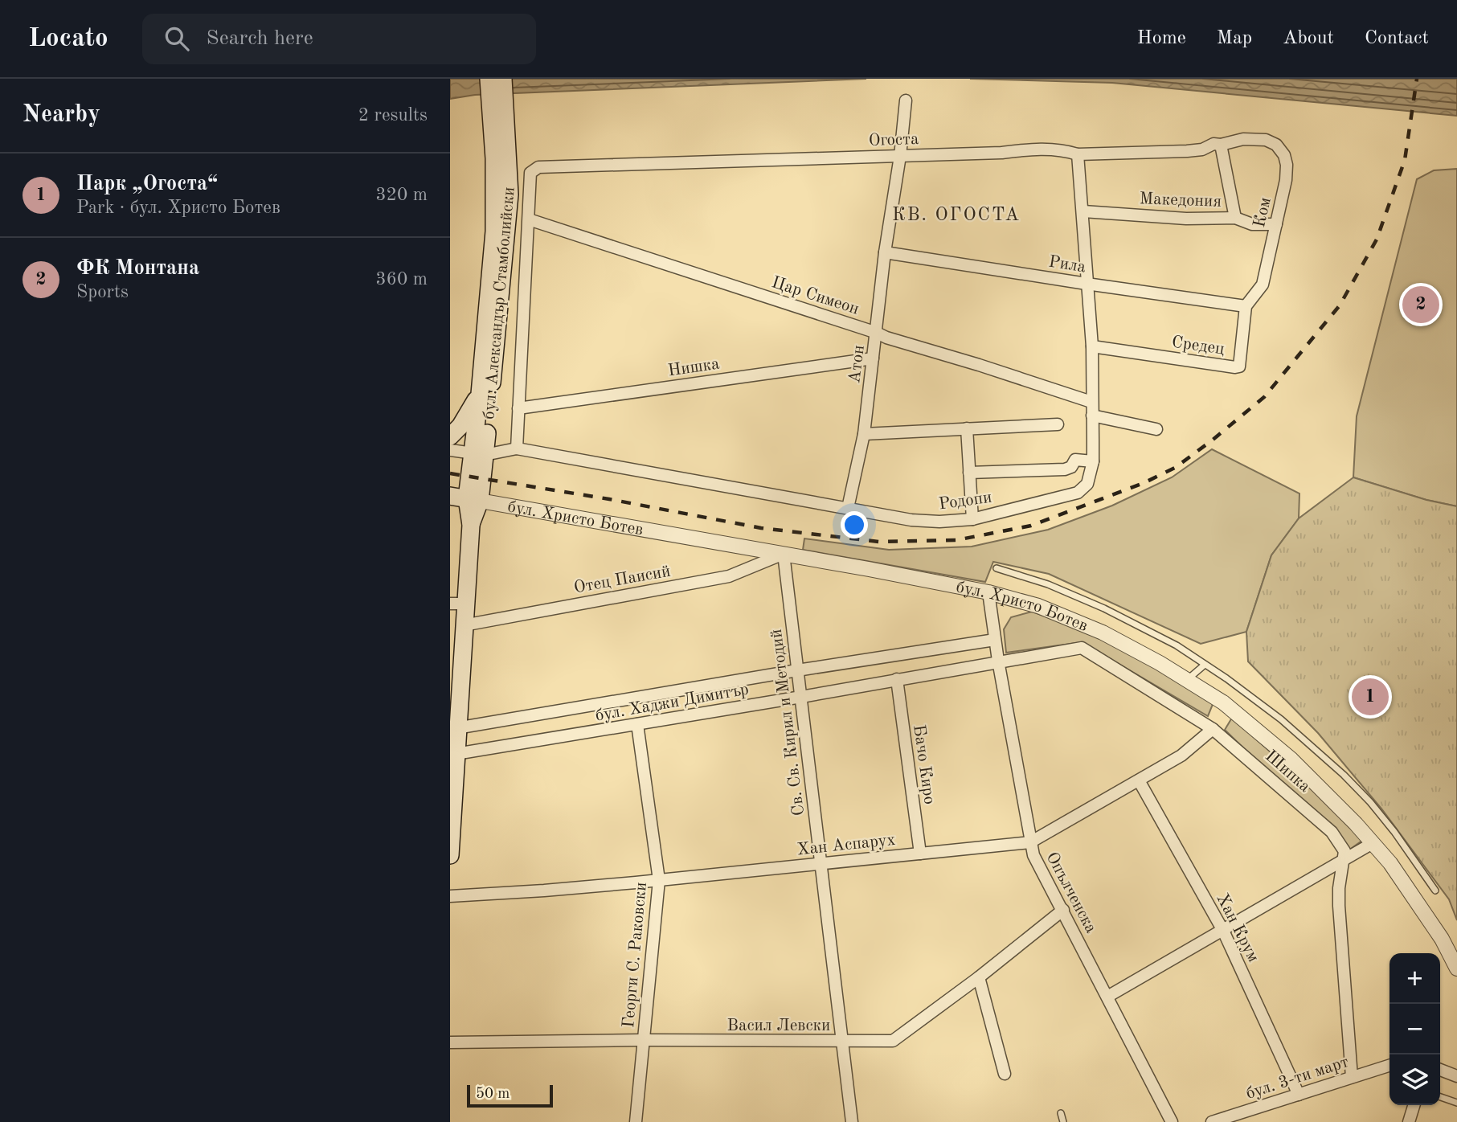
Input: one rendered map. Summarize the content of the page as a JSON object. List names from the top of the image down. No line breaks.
{"streets":{"main road":["бул. Александър Стамболийски"],"street":["Огоста","Македония","Ком","Рила","Цар Симеон","Средец","Атон","Нишка","Родопи","бул. Христо Ботев","Отец Паисий","бул. Хаджи Димитър","Св. Св. Кирил и Методий","Бачо Киро","Шипка","Хан Аспарух","Опълченска","Хан Крум","Георги С. Раковски","Васил Левски","бул. 3-ти март"]},"crossings":[["Огоста","Ком"],["Огоста","Цар Симеон"],["Огоста","Атон"],["Огоста","Родопи"],["Македония","Ком"],["Македония","Родопи"],["Ком","Рила"],["Ком","Средец"],["Рила","Средец"],["Рила","Атон"],["Рила","Родопи"],["Цар Симеон","Атон"],["Цар Симеон","Родопи"],["бул. Александър Стамболийски","Родопи"],["бул. Александър Стамболийски","бул. Христо Ботев"],["бул. Александър Стамболийски","Отец Паисий"],["бул. Александър Стамболийски","бул. Хаджи Димитър"],["Средец","Родопи"],["Атон","Нишка"],["Атон","Родопи"],["бул. Христо Ботев","Отец Паисий"],["бул. Христо Ботев","Св. Св. Кирил и Методий"],["бул. Христо Ботев","Опълченска"],["Отец Паисий","Св. Св. Кирил и Методий"],["бул. Хаджи Димитър","Св. Св. Кирил и Методий"],["бул. Хаджи Димитър","Бачо Киро"],["бул. Хаджи Димитър","Шипка"],["бул. Хаджи Димитър","Опълченска"],["бул. Хаджи Димитър","Георги С. Раковски"],["Св. Св. Кирил и Методий","Хан Аспарух"],["Св. Св. Кирил и Методий","Васил Левски"],["Бачо Киро","Хан Аспарух"],["Шипка","Хан Аспарух"],["Шипка","Опълченска"],["Хан Аспарух","Опълченска"],["Хан Аспарух","Хан Крум"],["Хан Аспарух","Георги С. Раковски"],["Опълченска","Васил Левски"],["Хан Крум","бул. 3-ти март"],["Георги С. Раковски","Васил Левски"]],"districts":["КВ. ОГОСТА"],"scale_bar":"50 m","page":{"header":"Locato","search":"Search here","nav":["Home","Map","About","Contact"],"heading":["Nearby","2 results"],"list":[{"mark":"1","name":"Парк „Огоста“","note":"Park · бул. Христо Ботев","value":"320 m"},{"mark":"2","name":"ФК Монтана","note":"Sports","value":"360 m"}],"pins":["2","1"],"map_buttons":["+","−"],"scale":"50 m"}}
